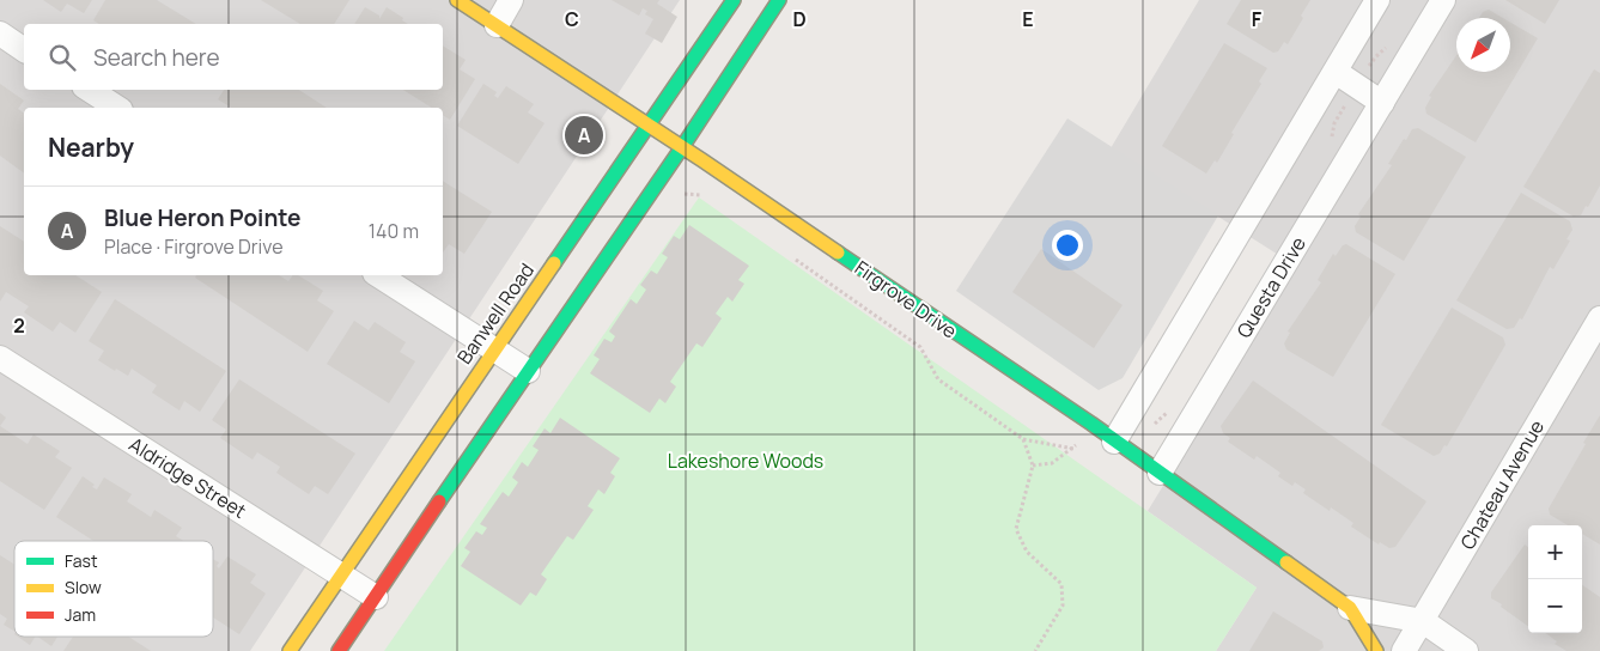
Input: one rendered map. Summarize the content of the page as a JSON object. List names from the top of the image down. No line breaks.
{"streets":{"main road":["Firgrove Drive","Banwell Road"],"street":["Questa Drive","Aldridge Street","Chateau Avenue"]},"crossings":[["Questa Drive","Firgrove Drive"],["Firgrove Drive","Banwell Road"],["Firgrove Drive","Chateau Avenue"],["Banwell Road","Aldridge Street"]],"parks":["Lakeshore Woods"],"legend":["Fast","Slow","Jam"],"north":"bottom left","page":{"search":"Search here","heading":"Nearby","pins":"A","list":[{"mark":"A","name":"Blue Heron Pointe","note":"Place · Firgrove Drive","value":"140 m"}],"map_buttons":["+","−"]},"grid":{"columns":["C","D","E","F"],"rows":["2"]}}
